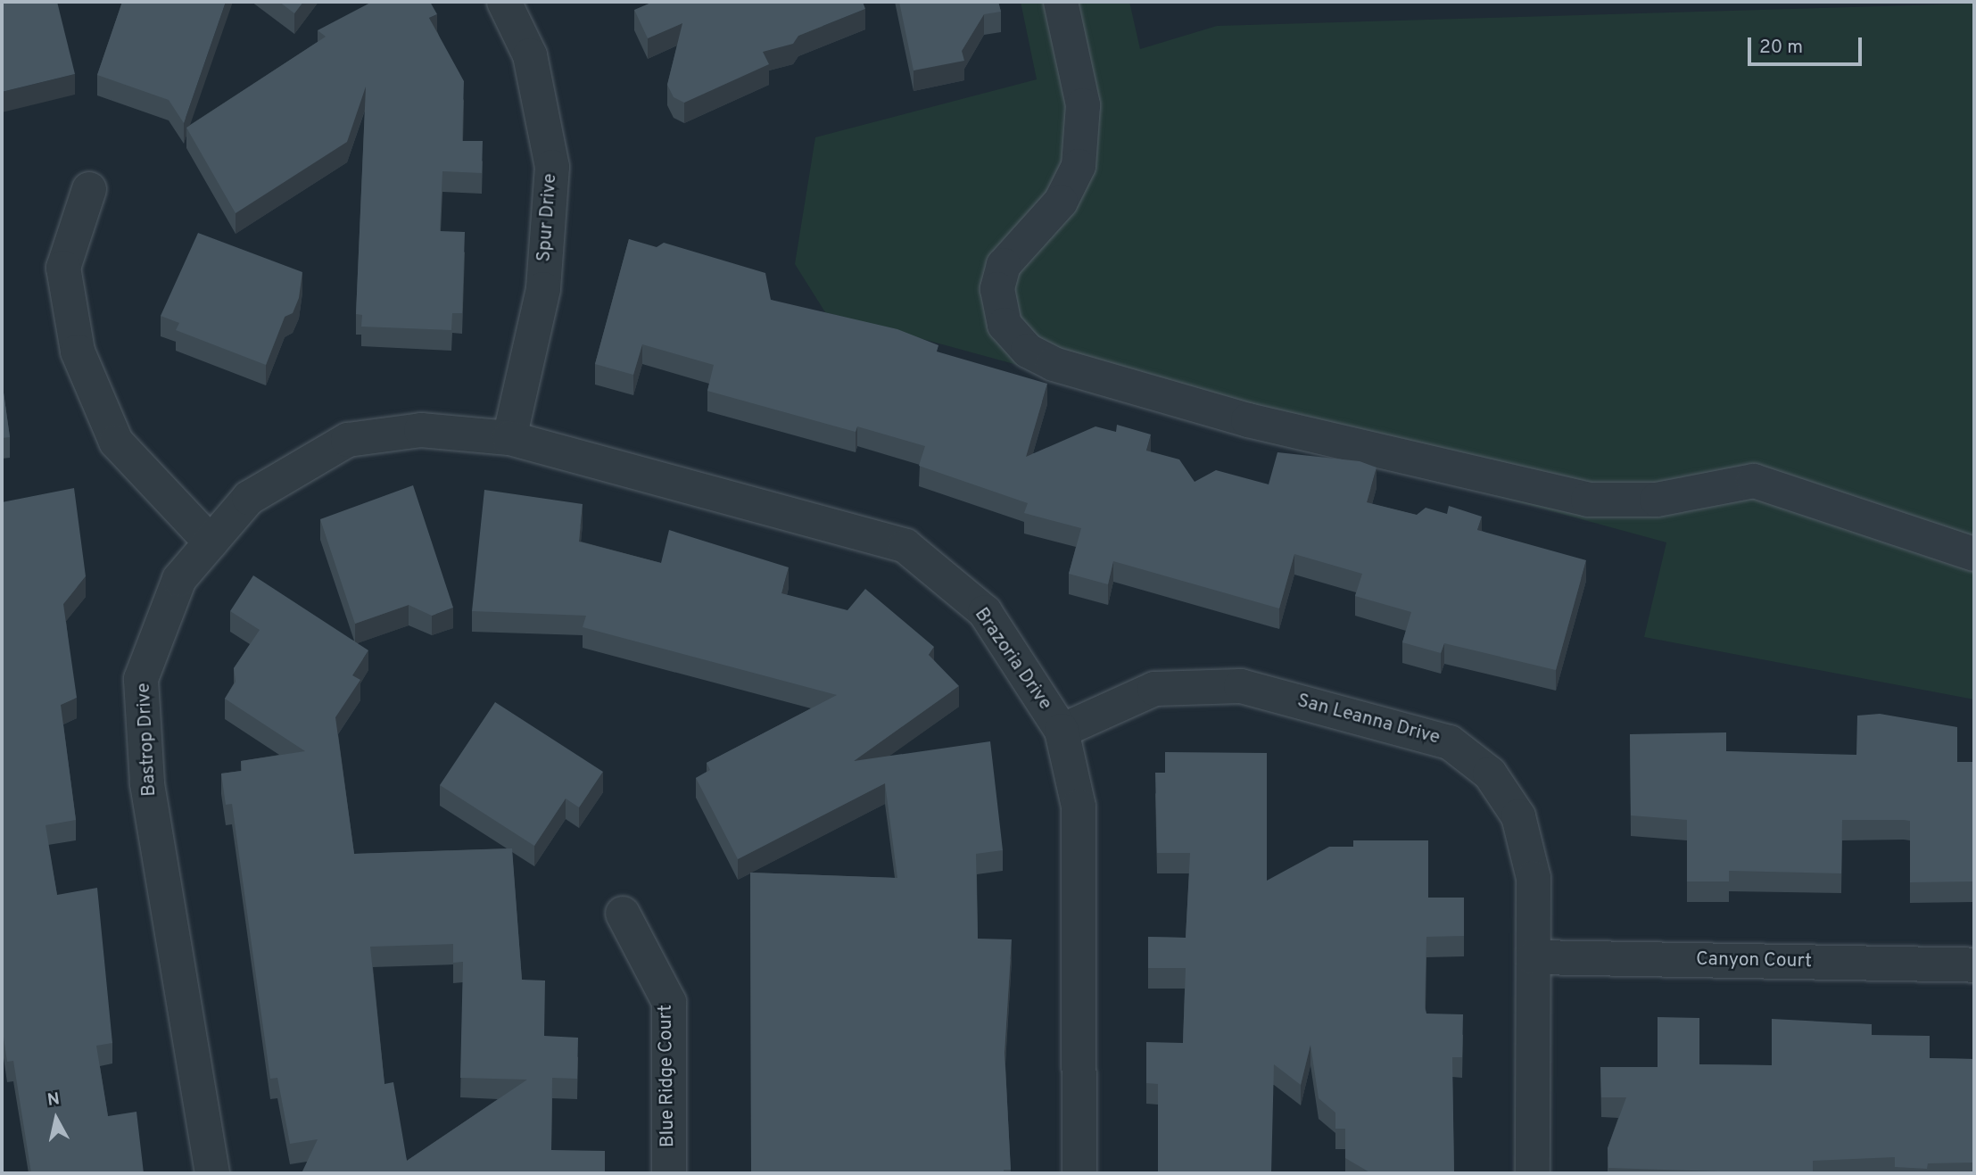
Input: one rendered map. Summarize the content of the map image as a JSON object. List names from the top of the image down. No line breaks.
{"streets":{"street":["Spur Drive","Brazoria Drive","San Leanna Drive","Bastrop Drive","Canyon Court","Blue Ridge Court"]},"crossings":[["Spur Drive","Brazoria Drive"],["Spur Drive","Bastrop Drive"],["Brazoria Drive","San Leanna Drive"],["Brazoria Drive","Bastrop Drive"],["San Leanna Drive","Canyon Court"]],"scale_bar":"20 m","north":"top"}
